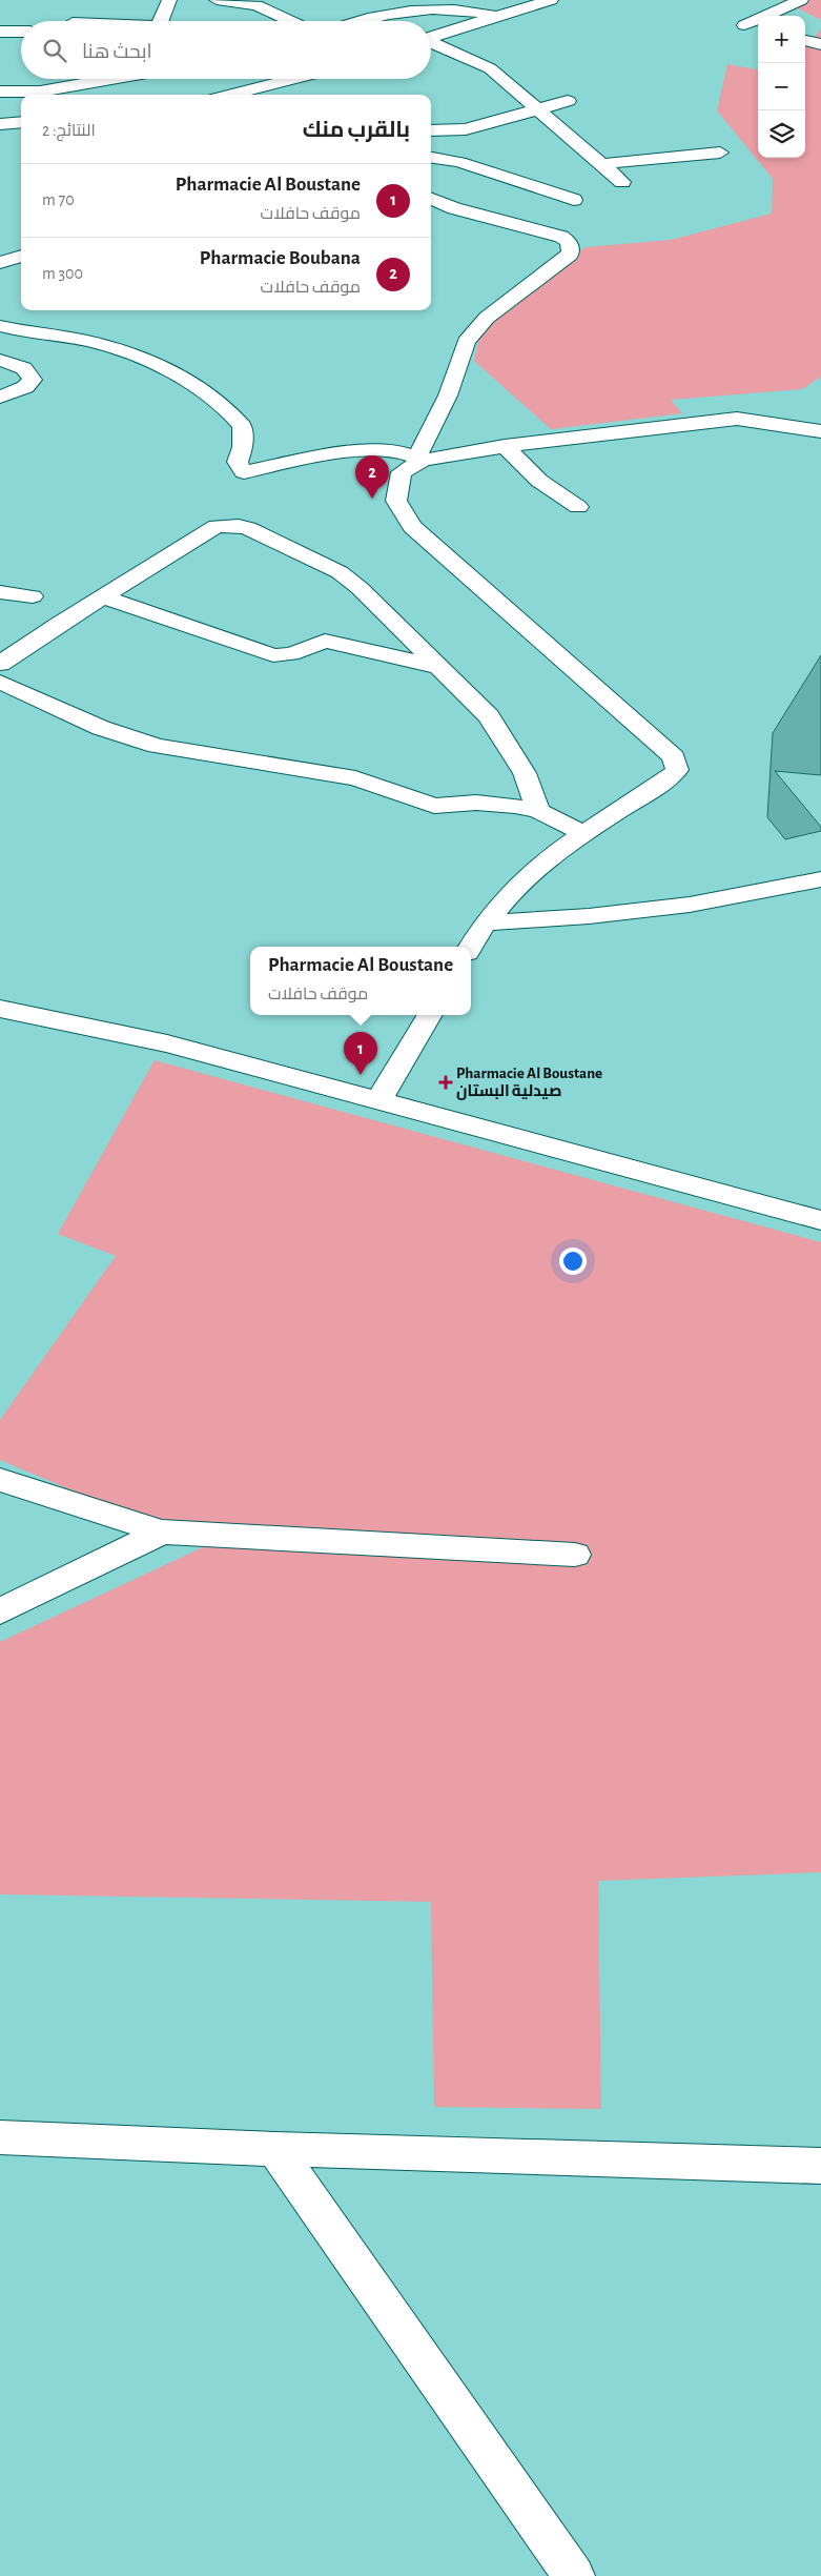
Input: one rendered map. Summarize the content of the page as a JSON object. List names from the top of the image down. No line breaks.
{"places":{"health":["Pharmacie Al Boustane صيدلية البستان"]},"page":{"map_buttons":["+","−"],"search":"ابحث هنا","heading":["بالقرب منك","النتائج: 2"],"list":[{"mark":"1","name":"Pharmacie Al Boustane","note":"موقف حافلات","value":"70 m"},{"mark":"2","name":"Pharmacie Boubana","note":"موقف حافلات","value":"300 m"}],"pins":["2","1"],"popup":["Pharmacie Al Boustane","موقف حافلات"]}}
